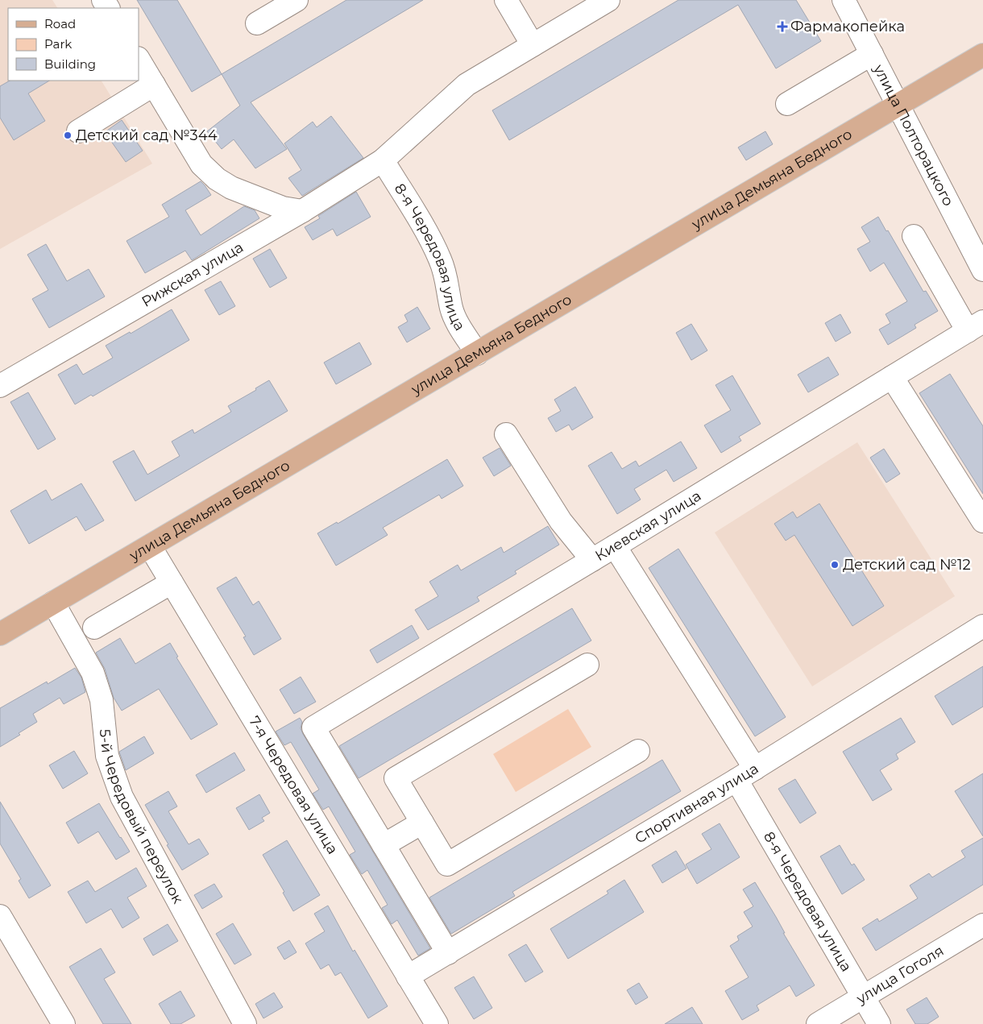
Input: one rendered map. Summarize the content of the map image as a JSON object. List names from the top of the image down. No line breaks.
{"streets":{"main road":["улица Демьяна Бедного"],"street":["улица Полторацкого","8-я Чередовая улица","Рижская улица","Киевская улица","7-я Чередовая улица","Спортивная улица","5-й Чередовый переулок","улица Гоголя"]},"crossings":[["улица Полторацкого","улица Демьяна Бедного"],["улица Демьяна Бедного","8-я Чередовая улица"],["улица Демьяна Бедного","7-я Чередовая улица"],["улица Демьяна Бедного","5-й Чередовый переулок"],["8-я Чередовая улица","Рижская улица"],["8-я Чередовая улица","Спортивная улица"],["8-я Чередовая улица","улица Гоголя"],["7-я Чередовая улица","Спортивная улица"]],"places":{"health":["Фармакопейка"],"other":["Детский сад №344","Детский сад №12"]},"legend":["Road","Park","Building"]}
